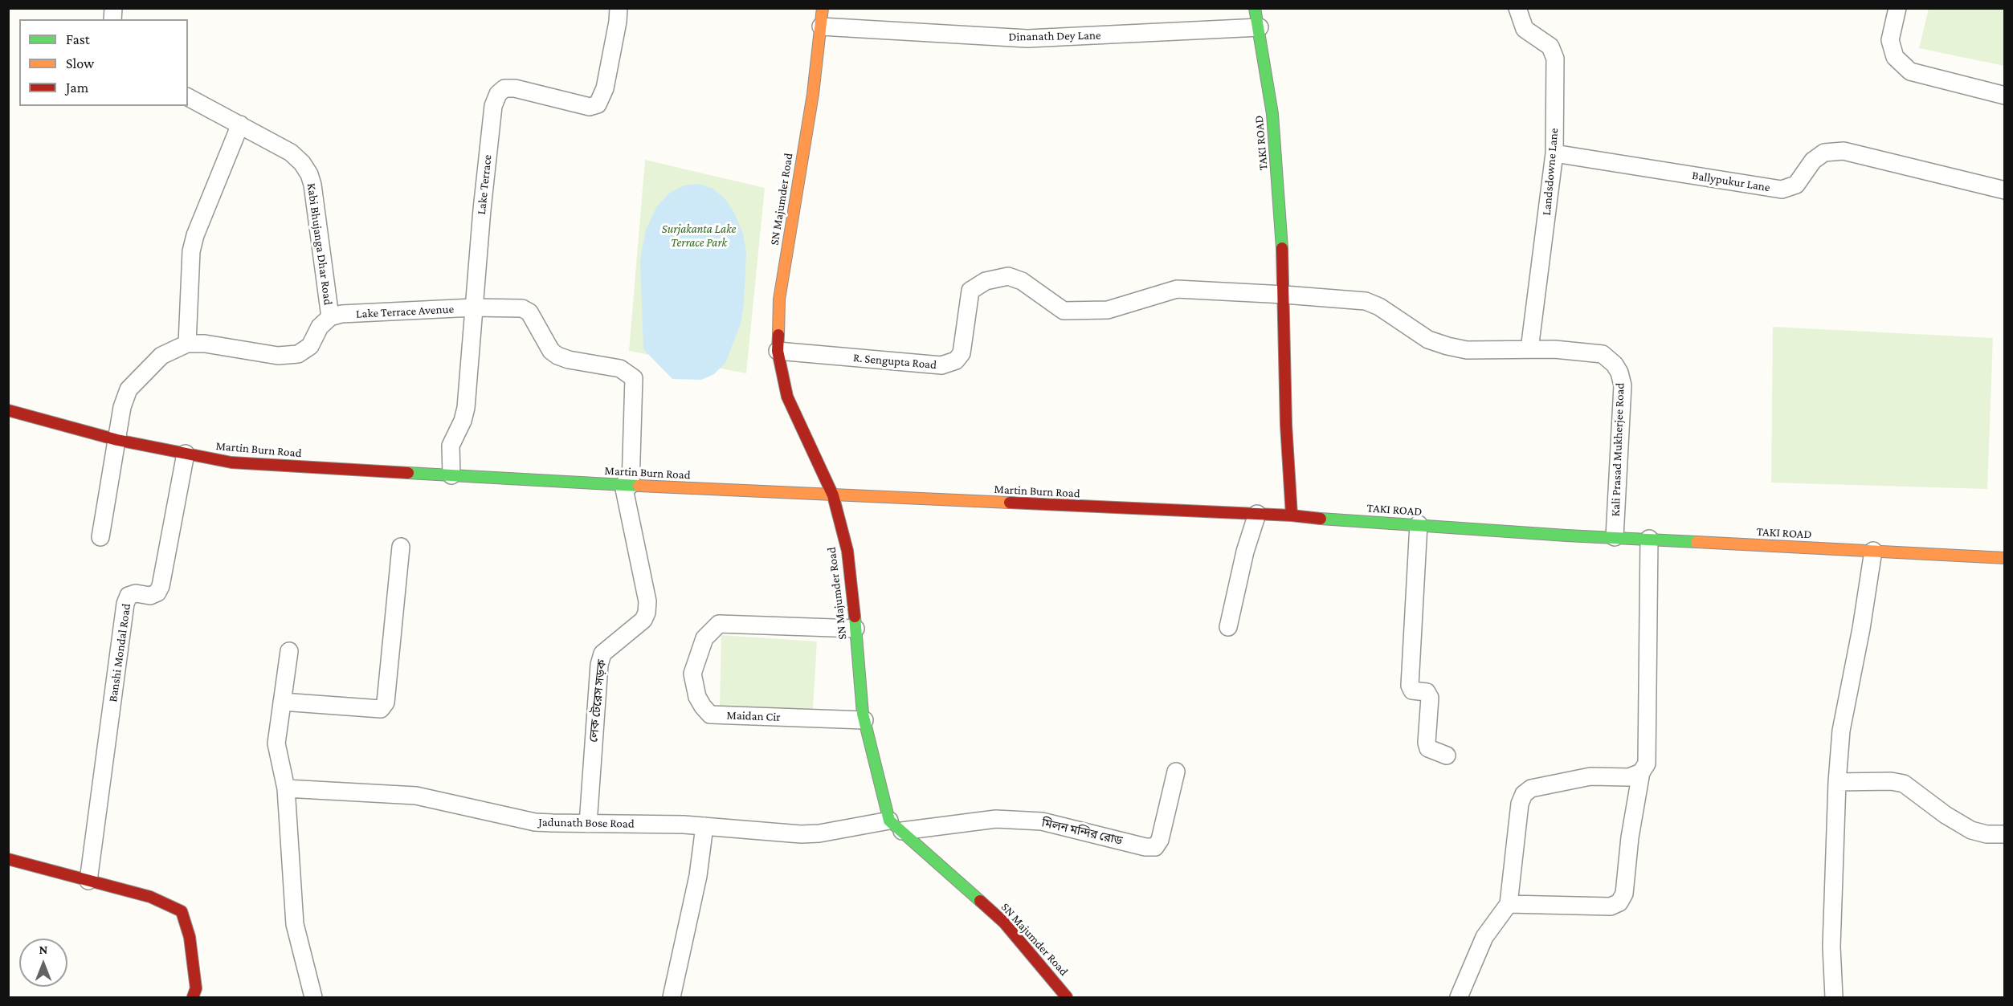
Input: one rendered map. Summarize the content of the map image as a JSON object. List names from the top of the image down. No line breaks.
{"streets":{"main road":["TAKI ROAD","SN Majumder Road","Martin Burn Road"],"street":["Dinanath Dey Lane","Landsdowne Lane","Ballypukur Lane","Lake Terrace","Kabi Bhujanga Dhar Road","Lake Terrace Avenue","R. Sengupta Road","Kali Prasad Mukherjee Road","Banshi Mondal Road","লেক টেরেস সড়ক","Maidan Cir","Jadunath Bose Road","মিলন মন্দির রোড"]},"crossings":[["Dinanath Dey Lane","TAKI ROAD"],["Dinanath Dey Lane","SN Majumder Road"],["TAKI ROAD","R. Sengupta Road"],["TAKI ROAD","Martin Burn Road"],["TAKI ROAD","Kali Prasad Mukherjee Road"],["Landsdowne Lane","Ballypukur Lane"],["Landsdowne Lane","Kali Prasad Mukherjee Road"],["Lake Terrace","Lake Terrace Avenue"],["Lake Terrace","Martin Burn Road"],["SN Majumder Road","R. Sengupta Road"],["SN Majumder Road","Martin Burn Road"],["SN Majumder Road","Maidan Cir"],["SN Majumder Road","Jadunath Bose Road"],["SN Majumder Road","মিলন মন্দির রোড"],["Kabi Bhujanga Dhar Road","Lake Terrace Avenue"],["Lake Terrace Avenue","Martin Burn Road"],["Lake Terrace Avenue","লেক টেরেস সড়ক"],["R. Sengupta Road","Kali Prasad Mukherjee Road"],["Martin Burn Road","Banshi Mondal Road"],["Martin Burn Road","লেক টেরেস সড়ক"],["লেক টেরেস সড়ক","Jadunath Bose Road"]],"parks":["Surjakanta Lake Terrace Park"],"legend":["Fast","Slow","Jam"],"north":"top"}
